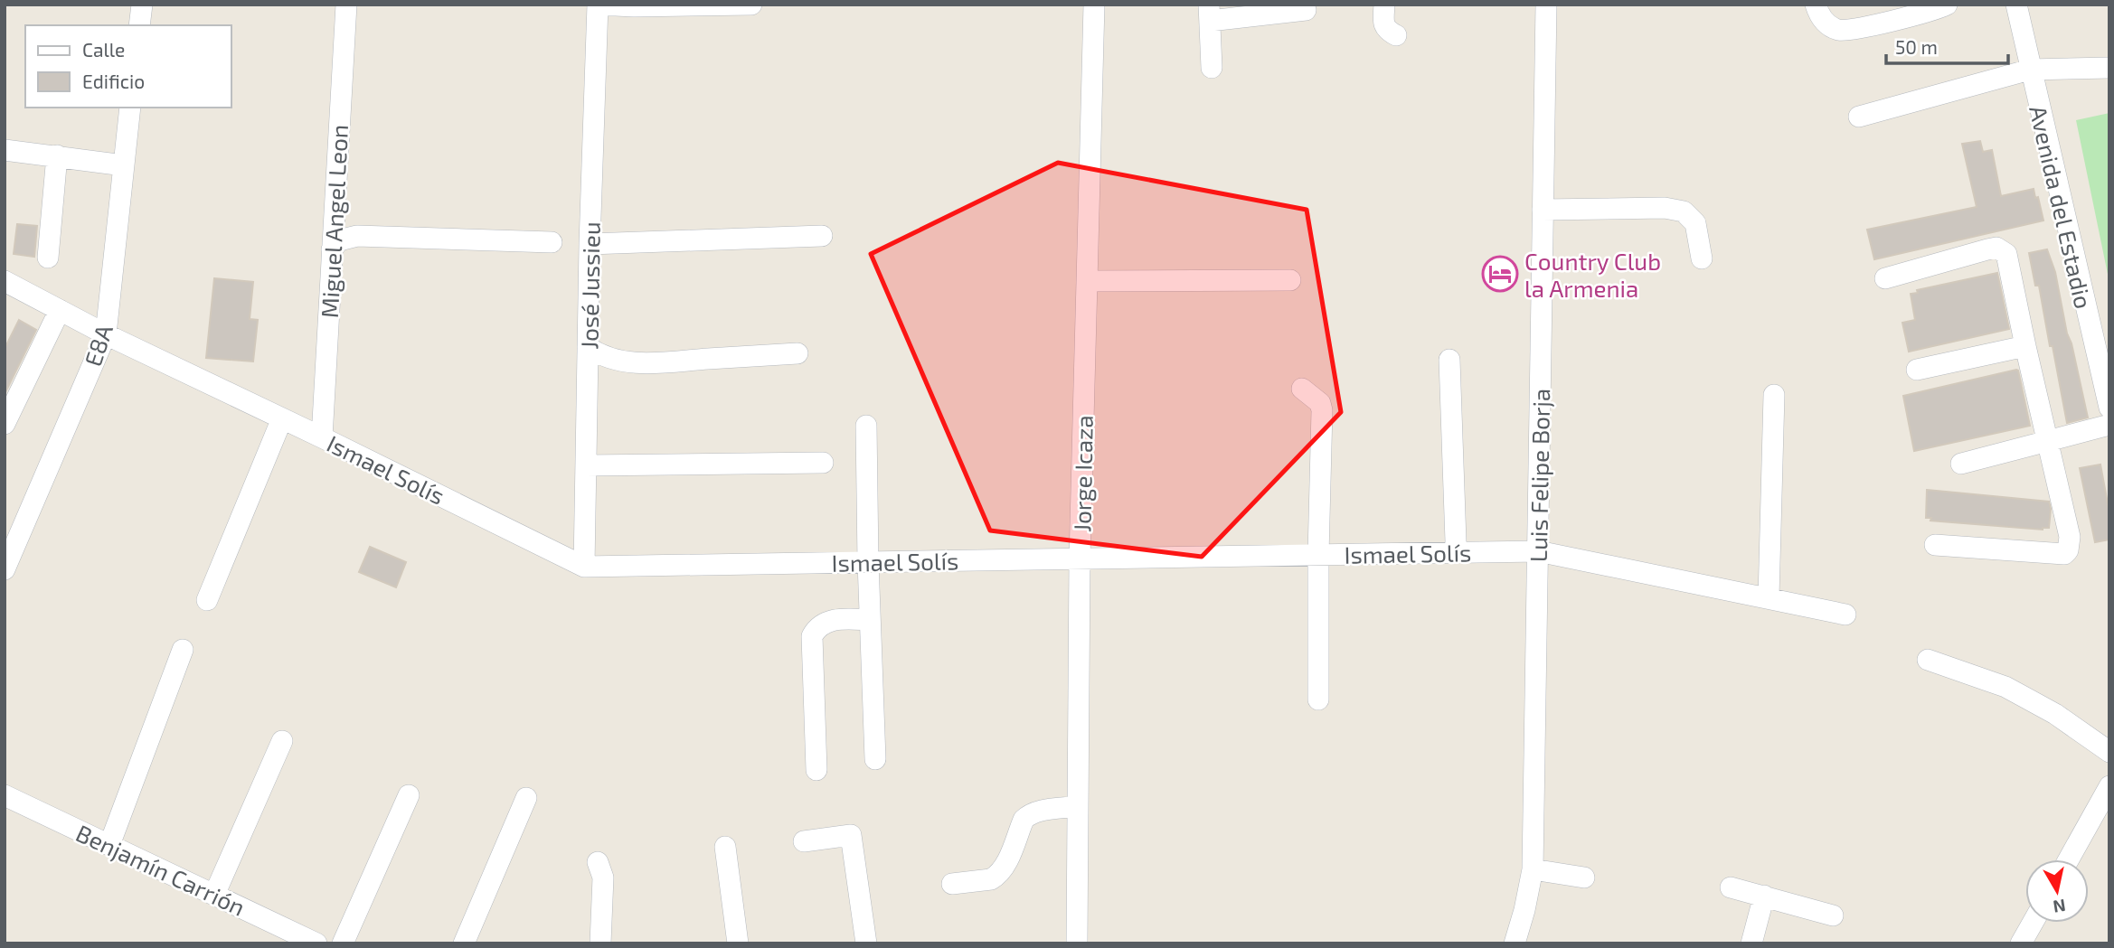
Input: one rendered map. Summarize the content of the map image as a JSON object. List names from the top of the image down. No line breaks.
{"streets":{"street":["Avenida del Estadio","Miguel Angel Leon","José Jussieu","E8A","Ismael Solís","Jorge Icaza","Luis Felipe Borja","Benjamín Carrión"]},"crossings":[["Miguel Angel Leon","Ismael Solís"],["José Jussieu","Ismael Solís"],["E8A","Ismael Solís"],["Ismael Solís","Jorge Icaza"],["Ismael Solís","Luis Felipe Borja"]],"places":{"hotel":["Country Club la Armenia"]},"legend":["Calle","Edificio"],"scale_bar":"50 m","north":"bottom"}
